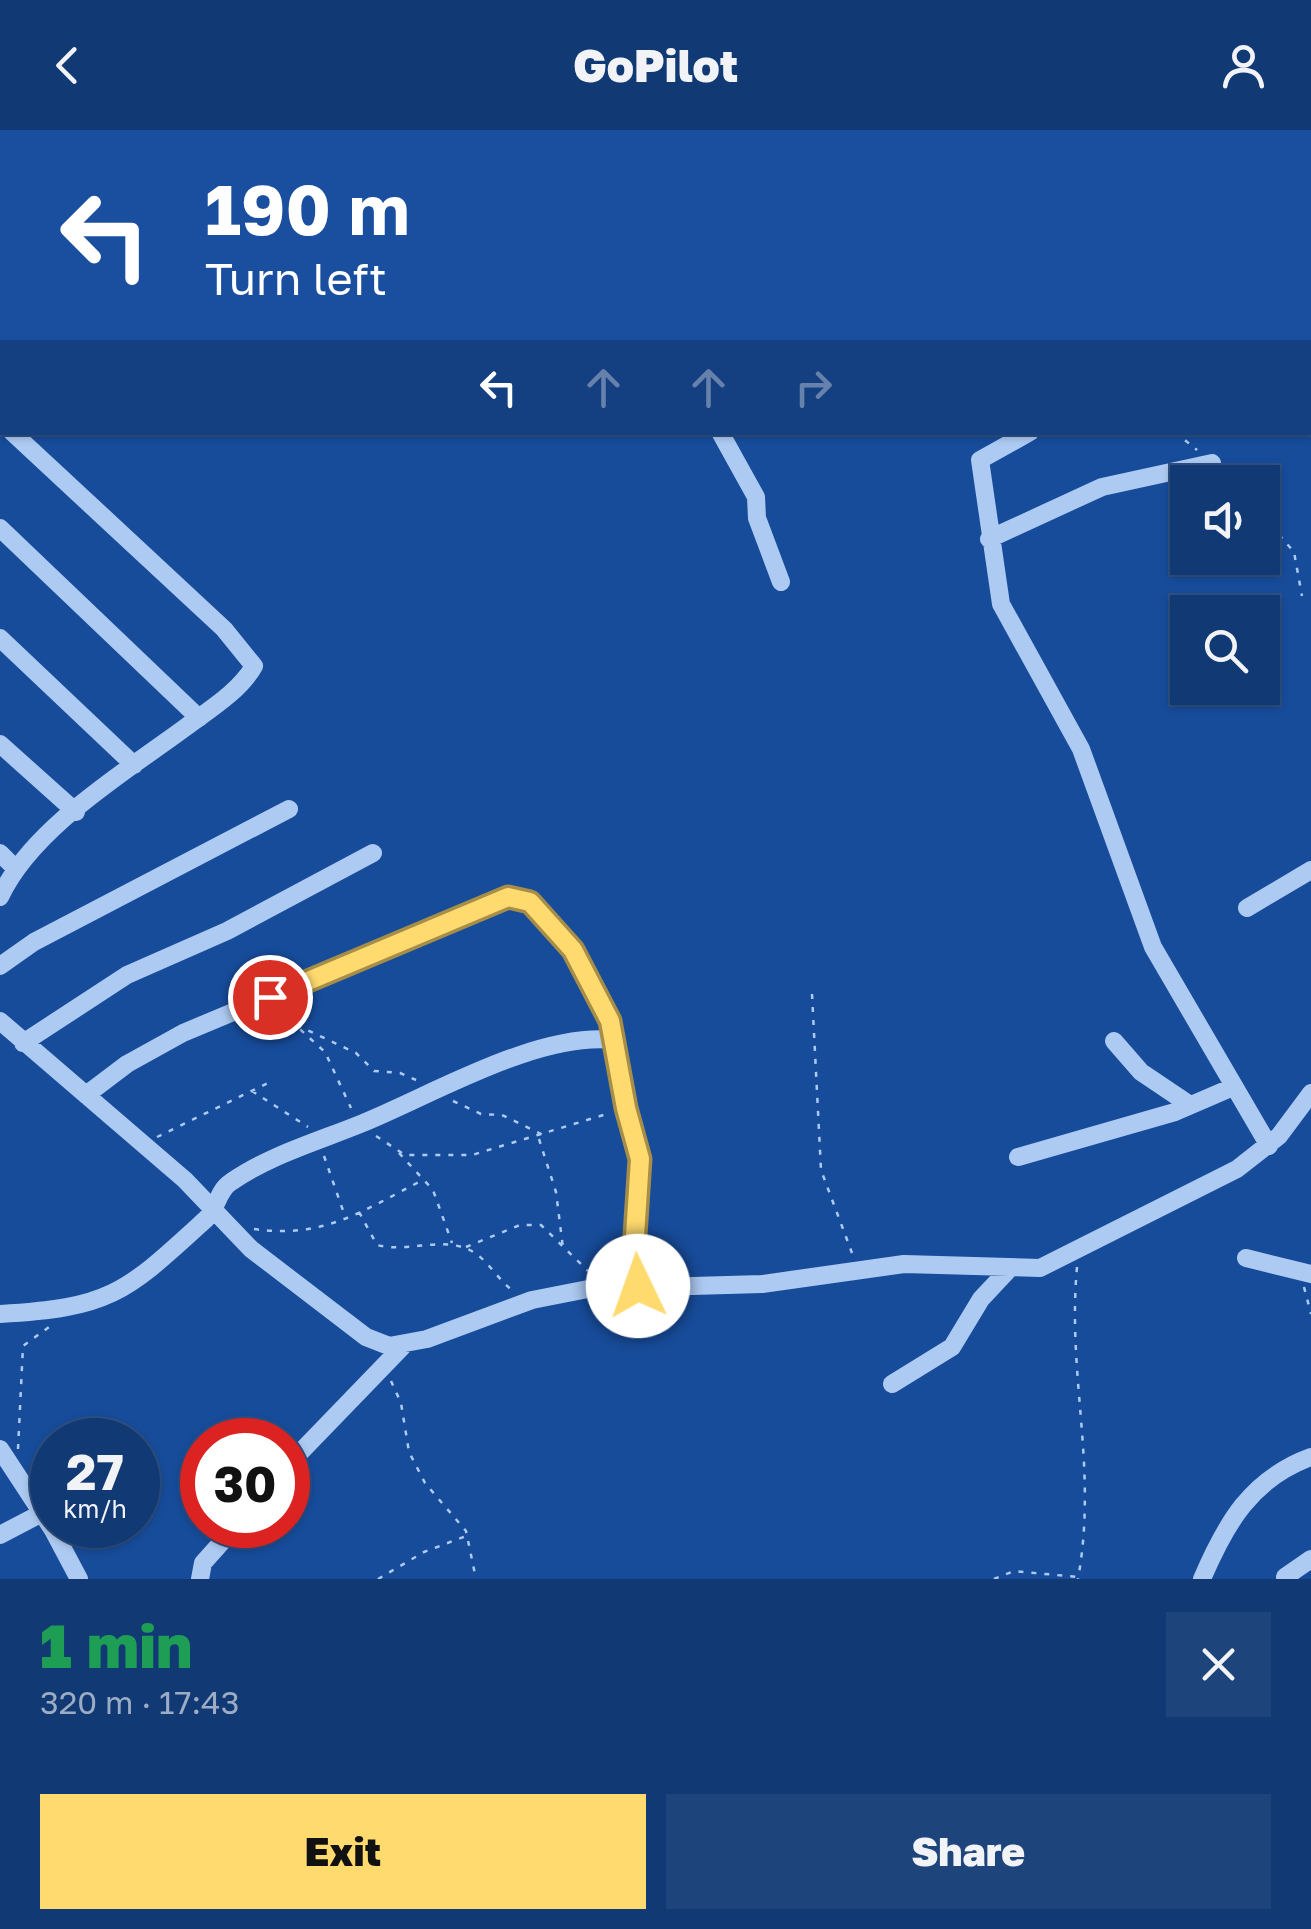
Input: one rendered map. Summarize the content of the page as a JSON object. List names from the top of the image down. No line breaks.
{"page":{"header":"GoPilot","turn":["190 m","Turn left"],"speed":"27 km/h","limit":"30","heading":["1 min","320 m · 17:43"],"buttons":["Exit","Share"]}}
